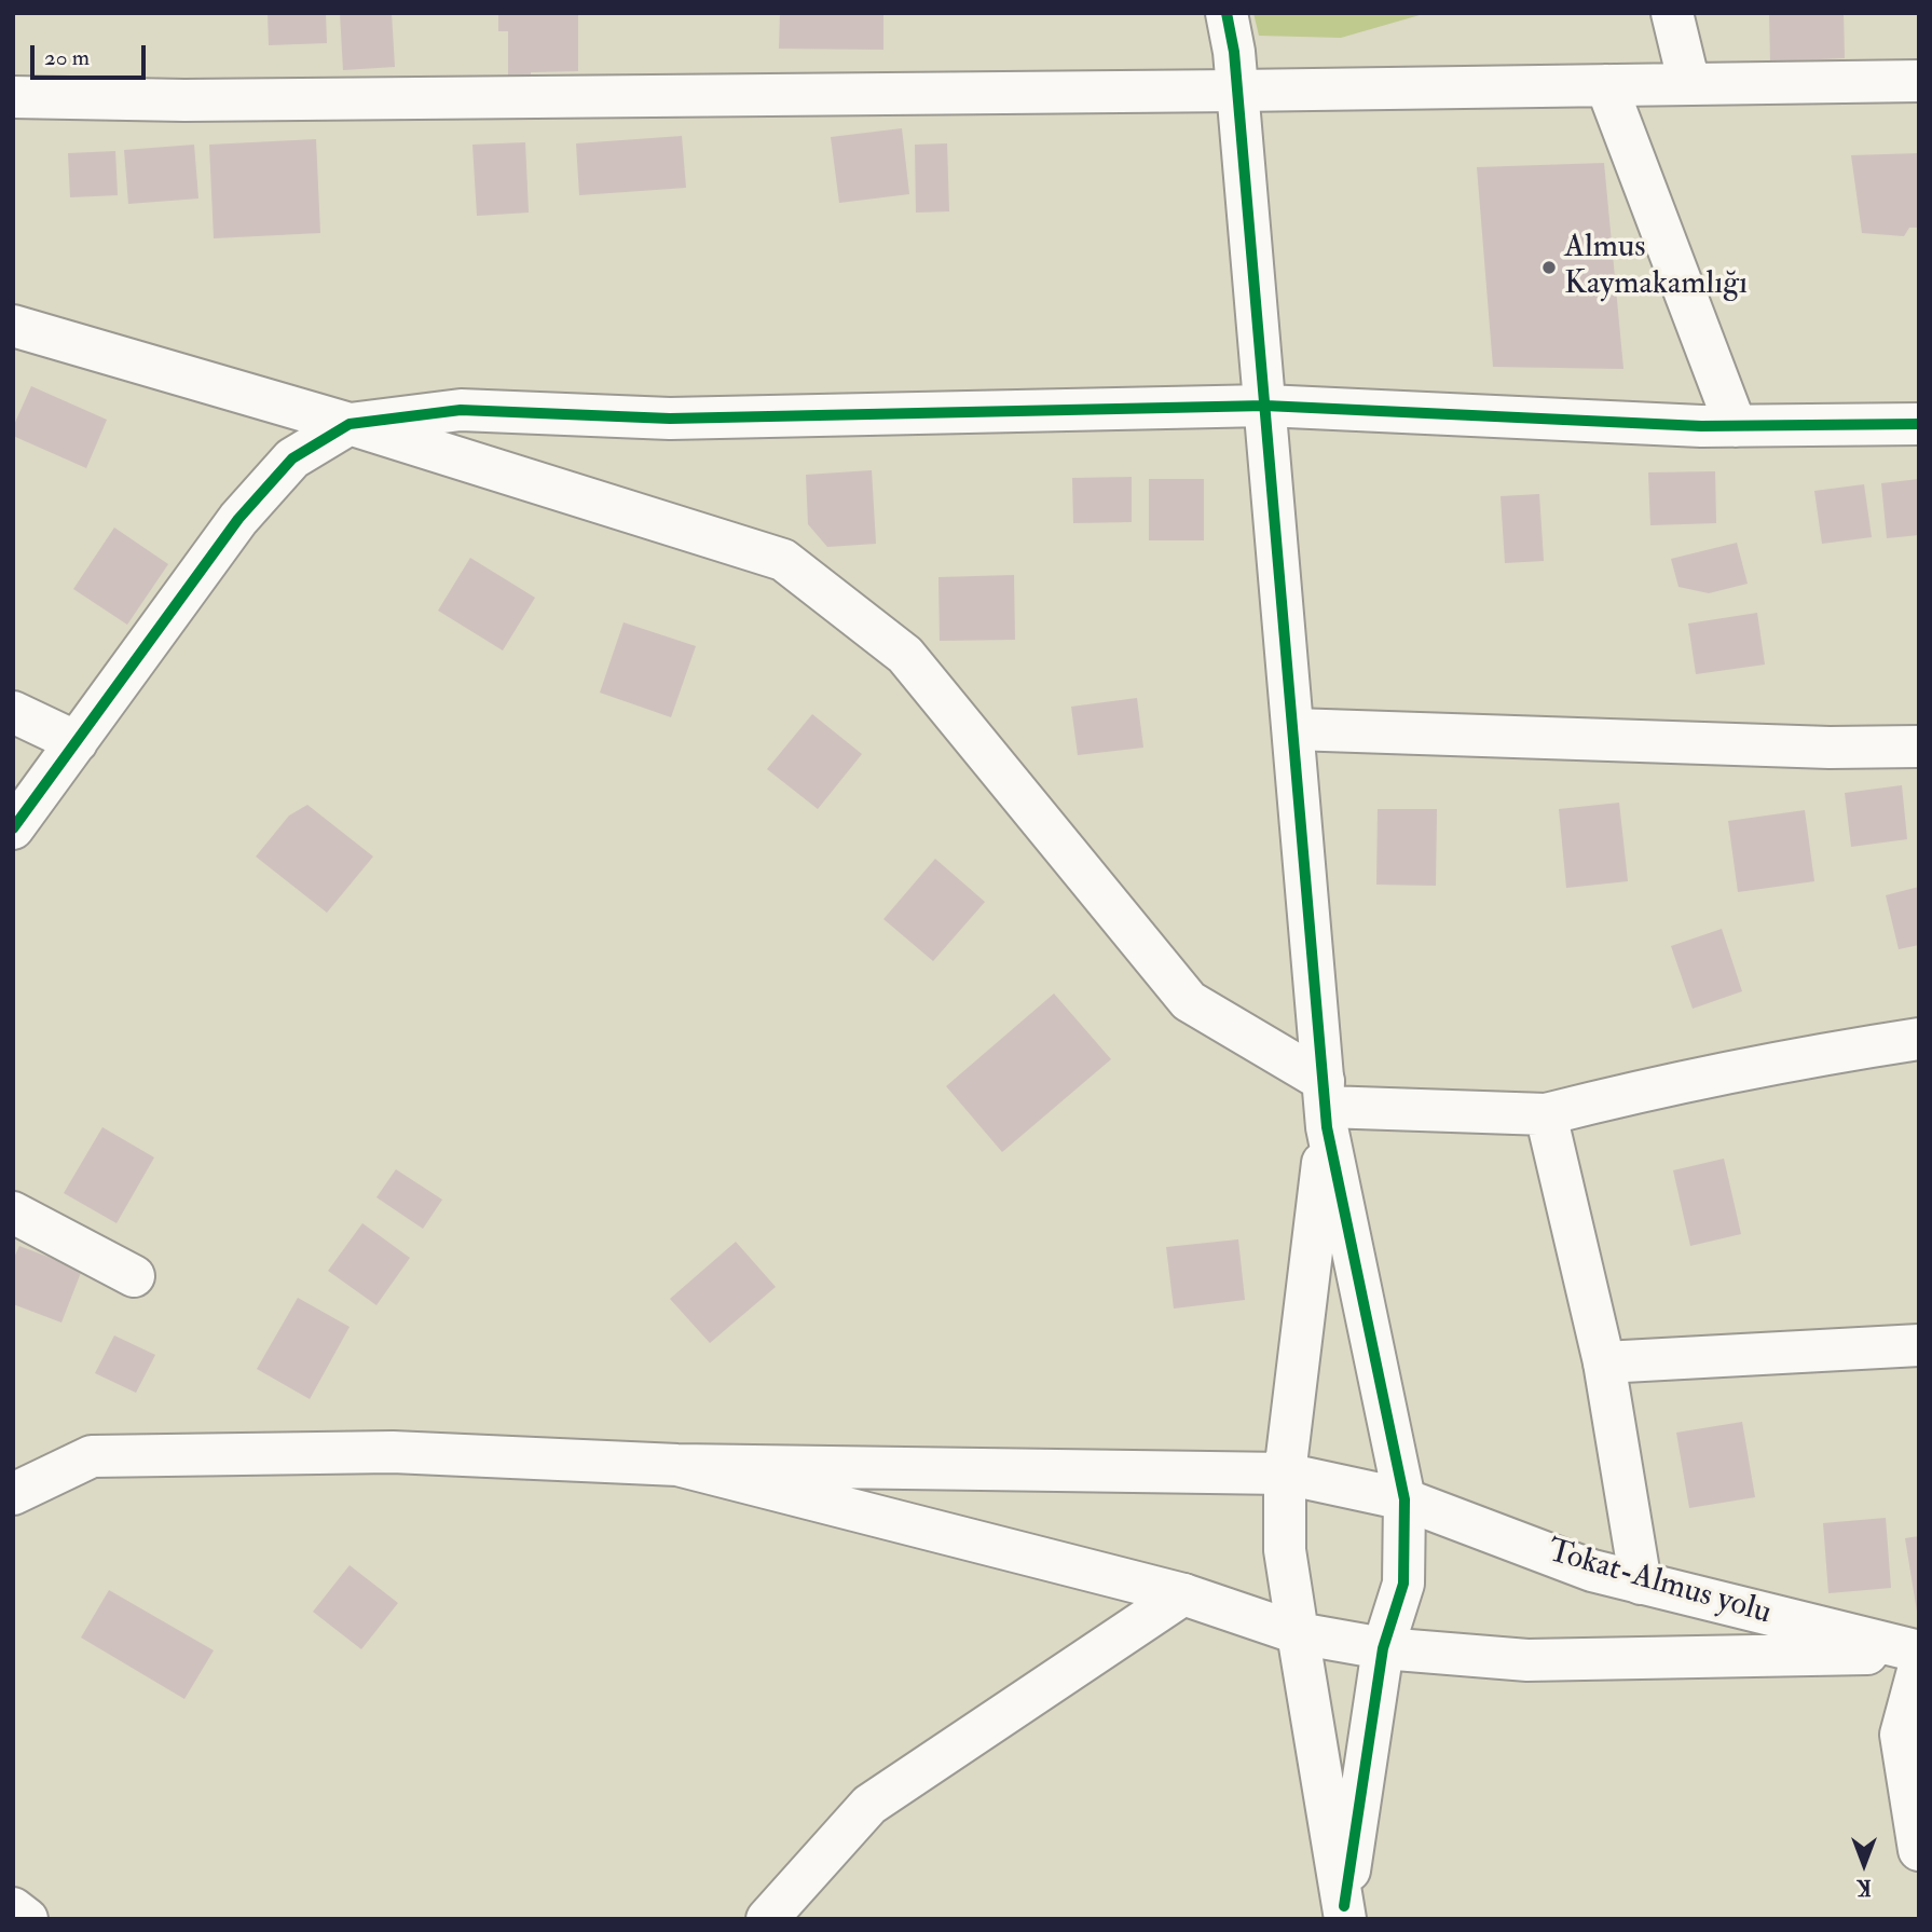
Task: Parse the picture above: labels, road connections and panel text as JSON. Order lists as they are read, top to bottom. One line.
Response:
{"streets":{"street":["Tokat-Almus yolu"]},"places":["Almus Kaymakamlığı"],"scale_bar":"20 m","north":"bottom"}
